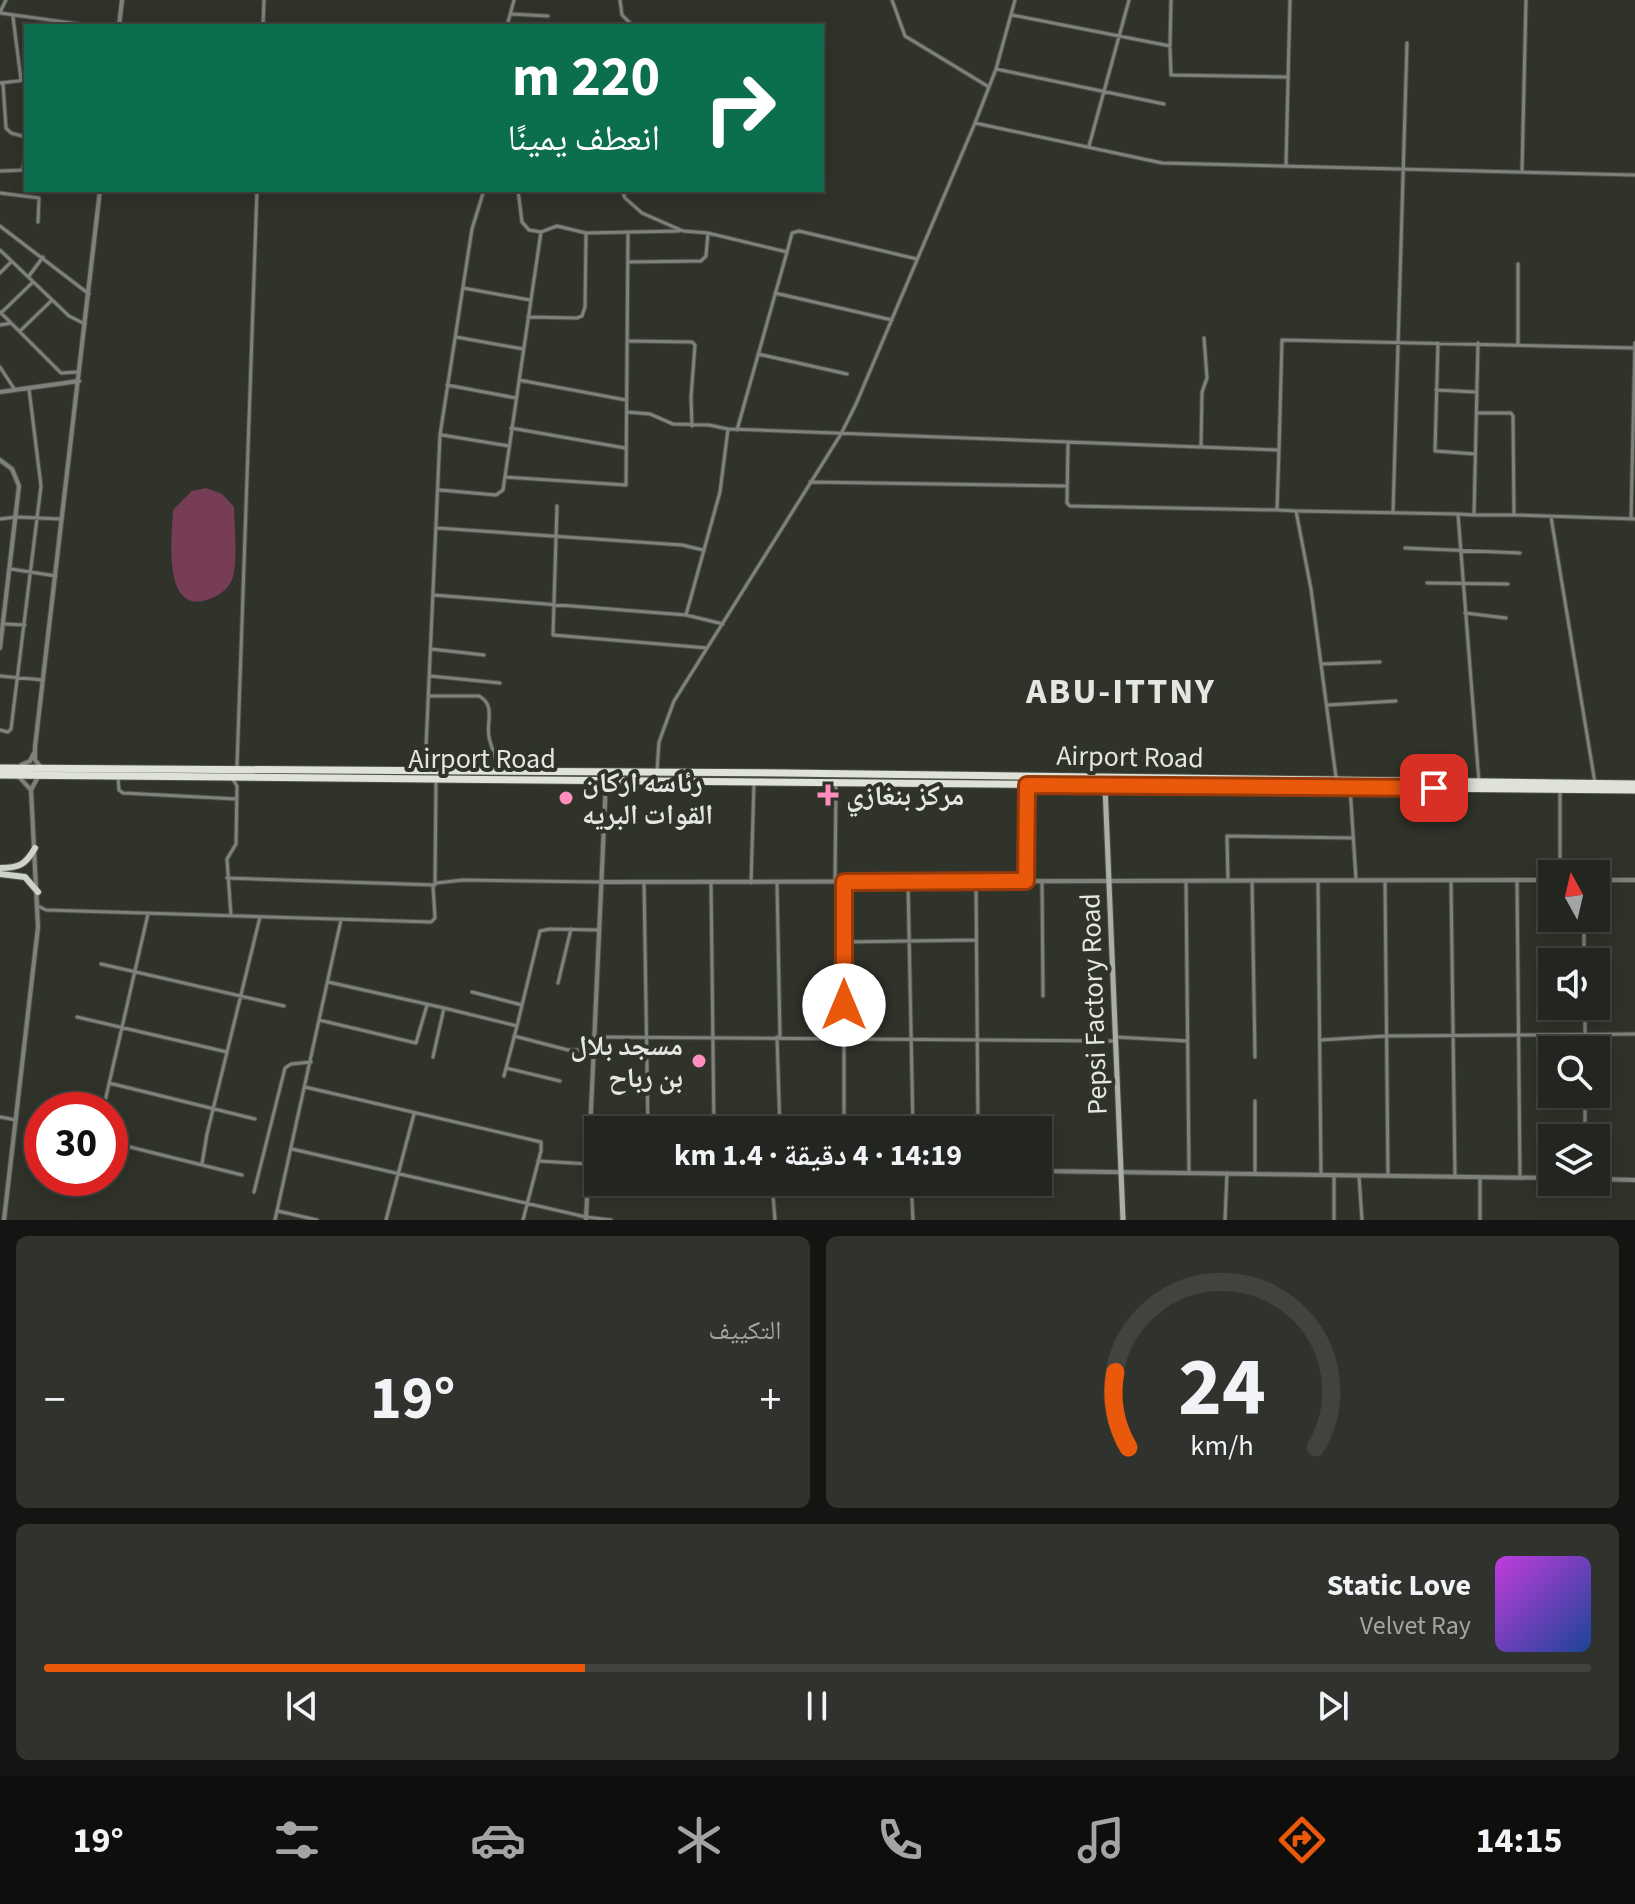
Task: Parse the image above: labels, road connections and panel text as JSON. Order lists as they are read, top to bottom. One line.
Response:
{"streets":{"highway":["Airport Road"],"main road":["Pepsi Factory Road"]},"crossings":[["Airport Road","Pepsi Factory Road"]],"districts":["ABU-ITTNY"],"places":{"health":["مركز بنغازي"],"other":["رئاسه اركان القوات البريه","مسجد بلال بن رباح"]},"north":"top","page":{"turn":["220 m","انعطف يمينًا"],"limit":"30","trip":"14:19 · 4 دقيقة · 1.4 km","tile":"التكييف","heat":["−","19°","+"],"song":["Static Love","Velvet Ray"],"tabs":["14:15","19°"],"gauge":["24","km/h"]}}
